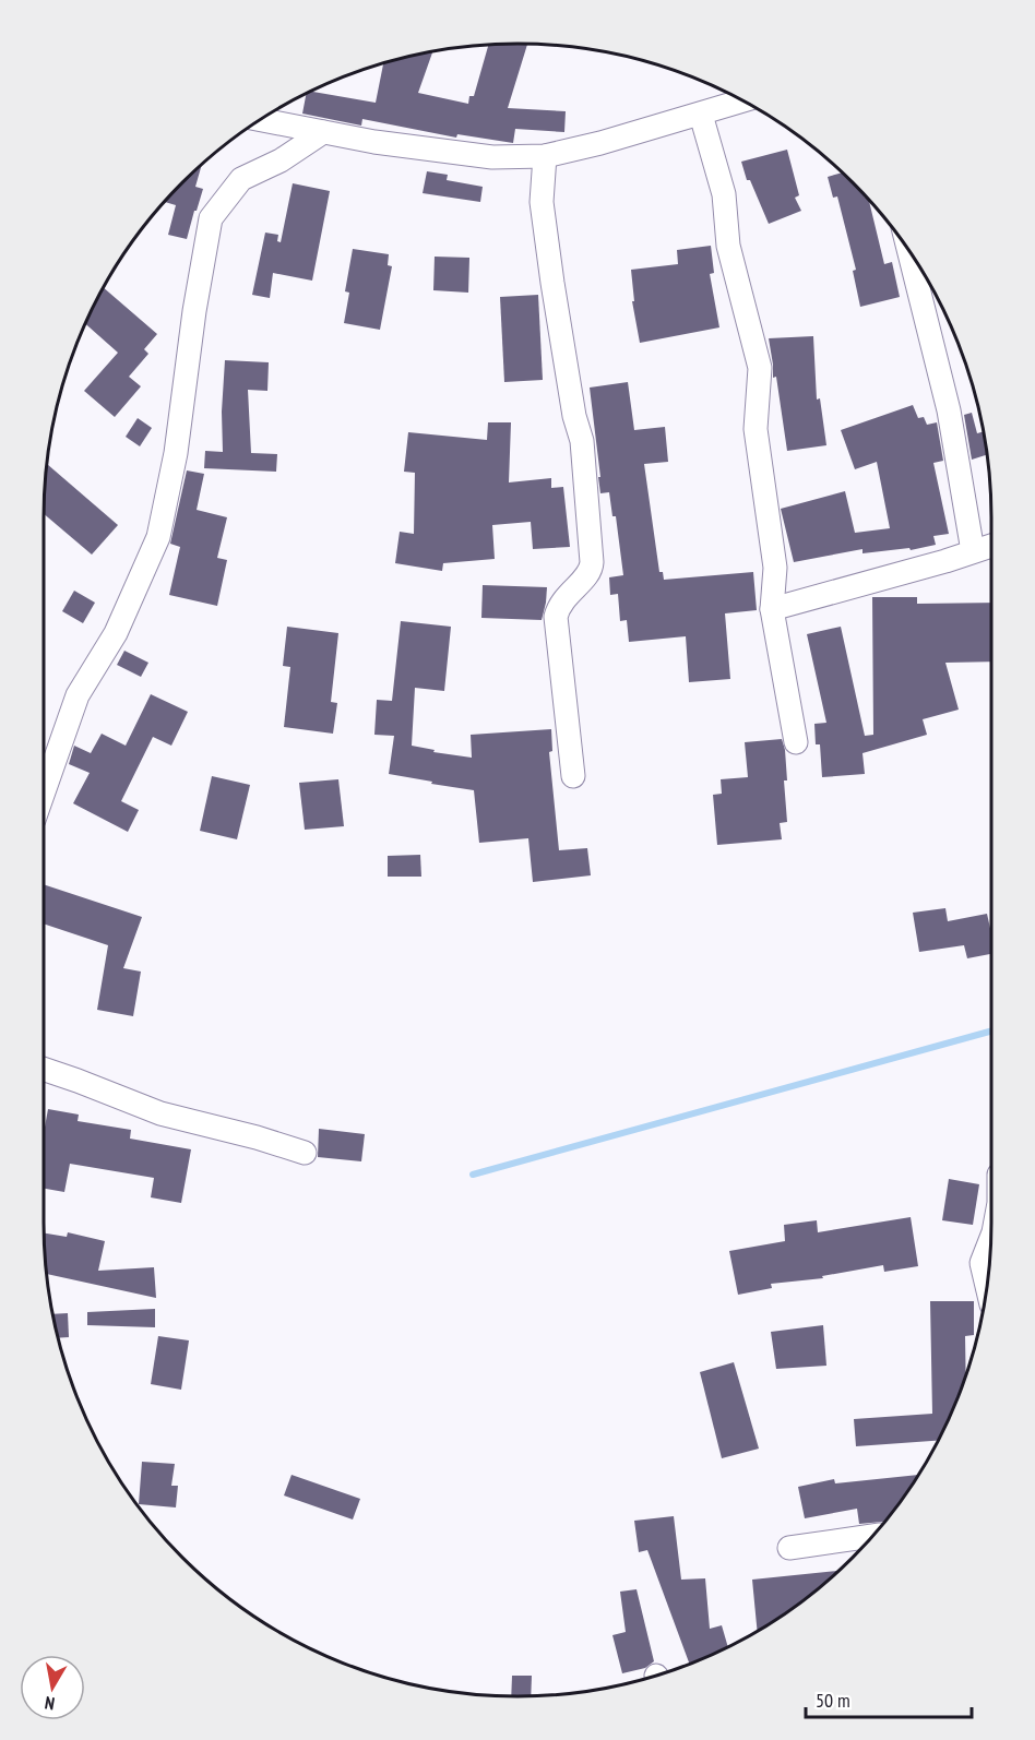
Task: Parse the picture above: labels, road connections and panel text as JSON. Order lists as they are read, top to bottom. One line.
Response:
{"scale_bar":"50 m","north":"bottom"}
